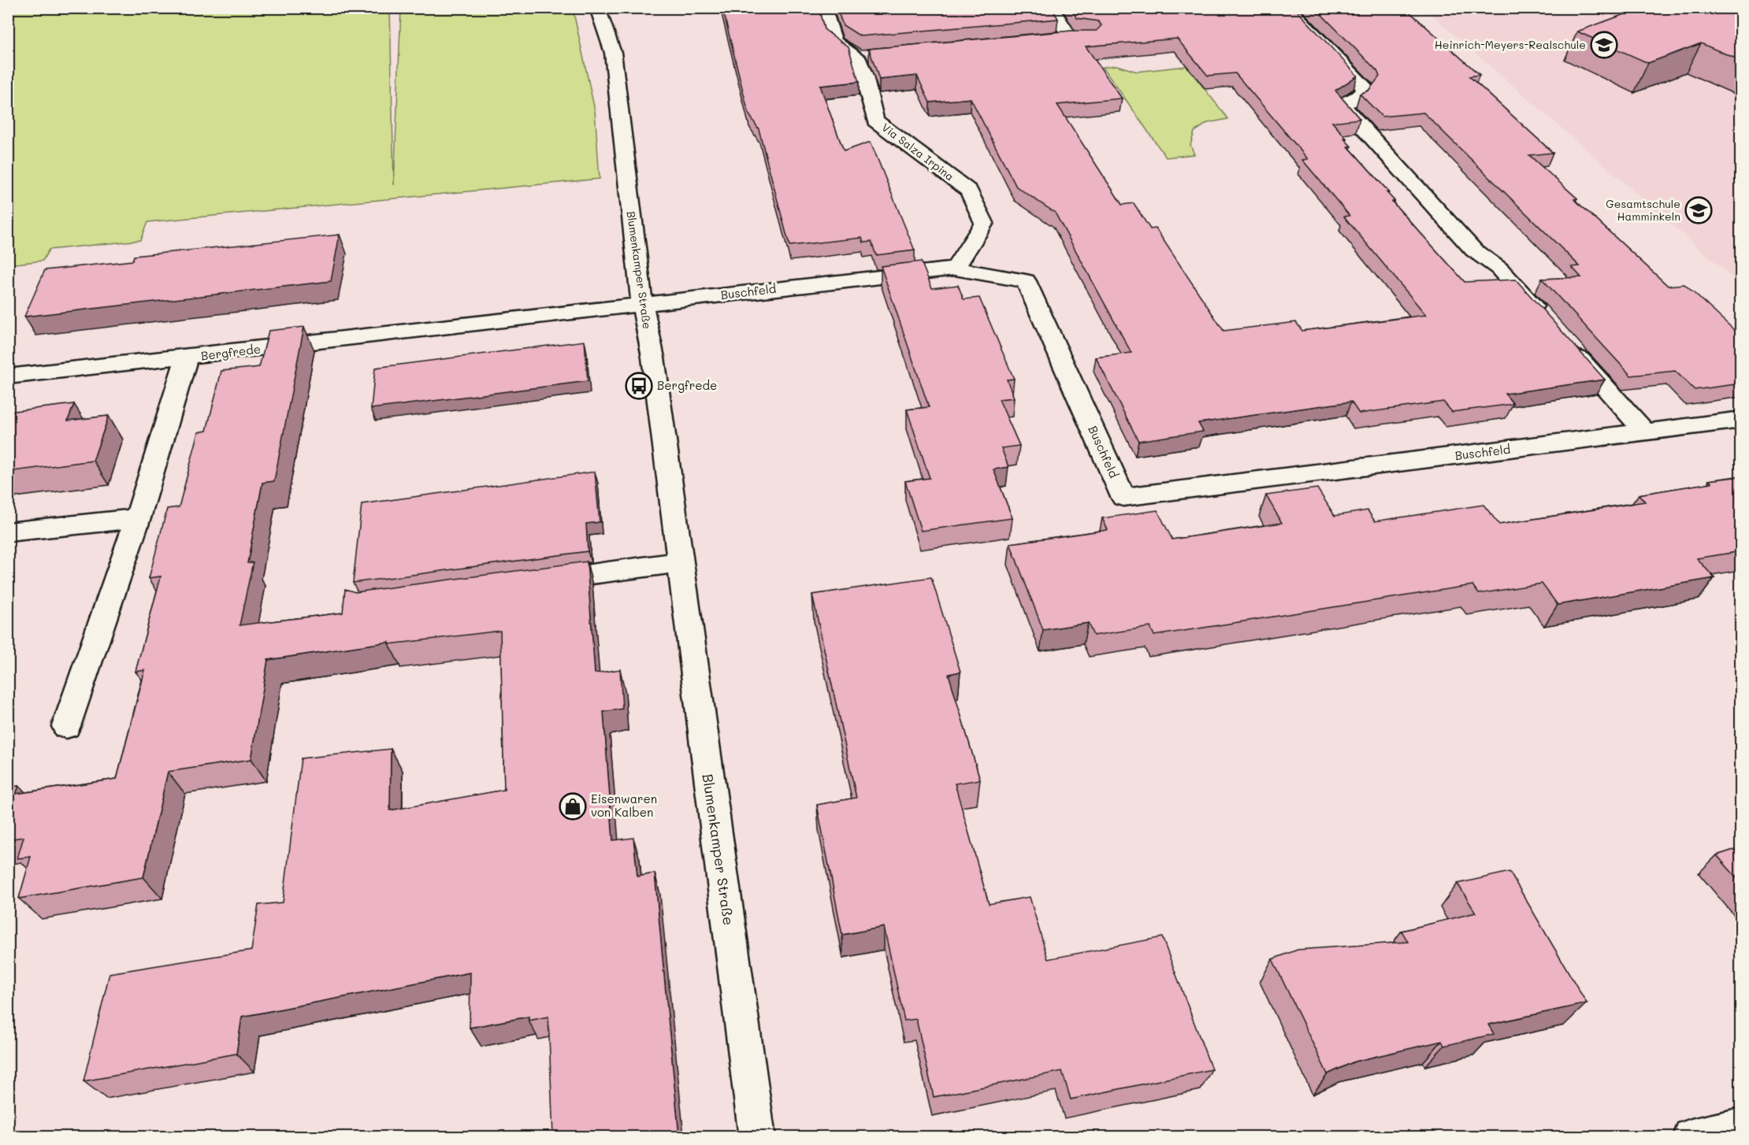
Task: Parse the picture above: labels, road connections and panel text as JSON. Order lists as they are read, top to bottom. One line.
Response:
{"streets":{"street":["Via Salza Irpina","Blumenkamper Straße","Buschfeld","Bergfrede"]},"crossings":[["Via Salza Irpina","Buschfeld"],["Blumenkamper Straße","Buschfeld"],["Blumenkamper Straße","Bergfrede"],["Buschfeld","Bergfrede"]],"places":{"school or university":["Heinrich-Meyers-Realschule","Gesamtschule Hamminkeln"],"bus stop":["Bergfrede"],"shop":["Eisenwaren von Kalben"]}}
